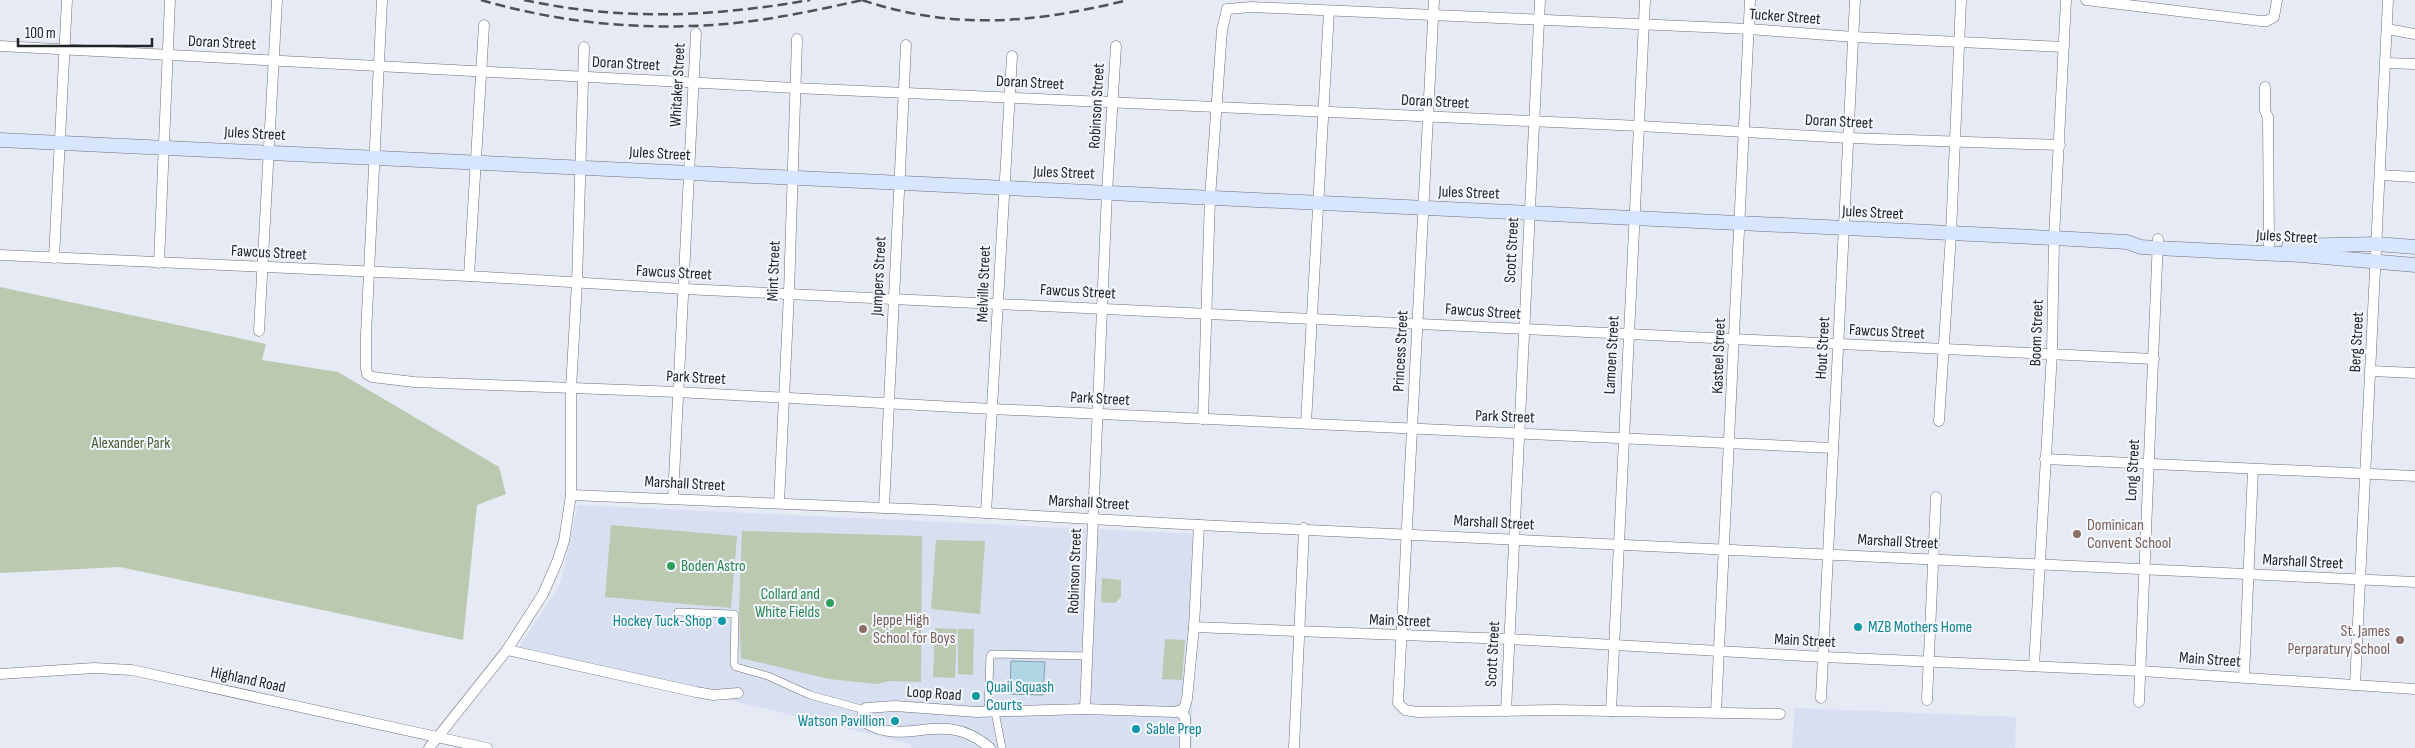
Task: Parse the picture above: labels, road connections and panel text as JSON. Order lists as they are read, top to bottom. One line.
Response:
{"streets":{"main road":["Jules Street"],"street":["Tucker Street","Doran Street","Whitaker Street","Robinson Street","Scott Street","Fawcus Street","Mint Street","Jumpers Street","Melville Street","Boom Street","Berg Street","Hout Street","Princess Street","Lamoen Street","Kasteel Street","Park Street","Long Street","Marshall Street","Main Street","Highland Road","Loop Road"]},"crossings":[["Tucker Street","Doran Street"],["Tucker Street","Jules Street"],["Tucker Street","Scott Street"],["Tucker Street","Fawcus Street"],["Tucker Street","Boom Street"],["Tucker Street","Hout Street"],["Tucker Street","Princess Street"],["Tucker Street","Lamoen Street"],["Tucker Street","Kasteel Street"],["Tucker Street","Park Street"],["Doran Street","Whitaker Street"],["Doran Street","Robinson Street"],["Doran Street","Scott Street"],["Doran Street","Mint Street"],["Doran Street","Jumpers Street"],["Doran Street","Melville Street"],["Doran Street","Boom Street"],["Doran Street","Hout Street"],["Doran Street","Princess Street"],["Doran Street","Lamoen Street"],["Doran Street","Kasteel Street"],["Whitaker Street","Jules Street"],["Whitaker Street","Fawcus Street"],["Whitaker Street","Park Street"],["Whitaker Street","Marshall Street"],["Robinson Street","Jules Street"],["Robinson Street","Fawcus Street"],["Robinson Street","Park Street"],["Robinson Street","Marshall Street"],["Robinson Street","Loop Road"],["Jules Street","Scott Street"],["Jules Street","Mint Street"],["Jules Street","Jumpers Street"],["Jules Street","Melville Street"],["Jules Street","Boom Street"],["Jules Street","Berg Street"],["Jules Street","Hout Street"],["Jules Street","Princess Street"],["Jules Street","Lamoen Street"],["Jules Street","Kasteel Street"],["Jules Street","Long Street"],["Scott Street","Fawcus Street"],["Scott Street","Princess Street"],["Scott Street","Park Street"],["Scott Street","Marshall Street"],["Scott Street","Main Street"],["Fawcus Street","Mint Street"],["Fawcus Street","Jumpers Street"],["Fawcus Street","Melville Street"],["Fawcus Street","Boom Street"],["Fawcus Street","Hout Street"],["Fawcus Street","Princess Street"],["Fawcus Street","Lamoen Street"],["Fawcus Street","Kasteel Street"],["Fawcus Street","Park Street"],["Fawcus Street","Long Street"],["Mint Street","Park Street"],["Mint Street","Marshall Street"],["Jumpers Street","Park Street"],["Jumpers Street","Marshall Street"],["Melville Street","Park Street"],["Melville Street","Marshall Street"],["Boom Street","Marshall Street"],["Boom Street","Main Street"],["Berg Street","Marshall Street"],["Berg Street","Main Street"],["Hout Street","Park Street"],["Hout Street","Marshall Street"],["Hout Street","Main Street"],["Princess Street","Park Street"],["Princess Street","Marshall Street"],["Princess Street","Main Street"],["Lamoen Street","Park Street"],["Lamoen Street","Marshall Street"],["Lamoen Street","Main Street"],["Kasteel Street","Park Street"],["Kasteel Street","Marshall Street"],["Kasteel Street","Main Street"],["Long Street","Marshall Street"],["Long Street","Main Street"]],"parks":["Alexander Park"],"places":["Dominican Convent School","Boden Astro","Collard and White Fields","Hockey Tuck-Shop","MZB Mothers Home","Jeppe High School for Boys","St. James Perparatury School","Quail Squash Courts","Watson Pavillion","Sable Prep"],"scale_bar":"100 m"}
